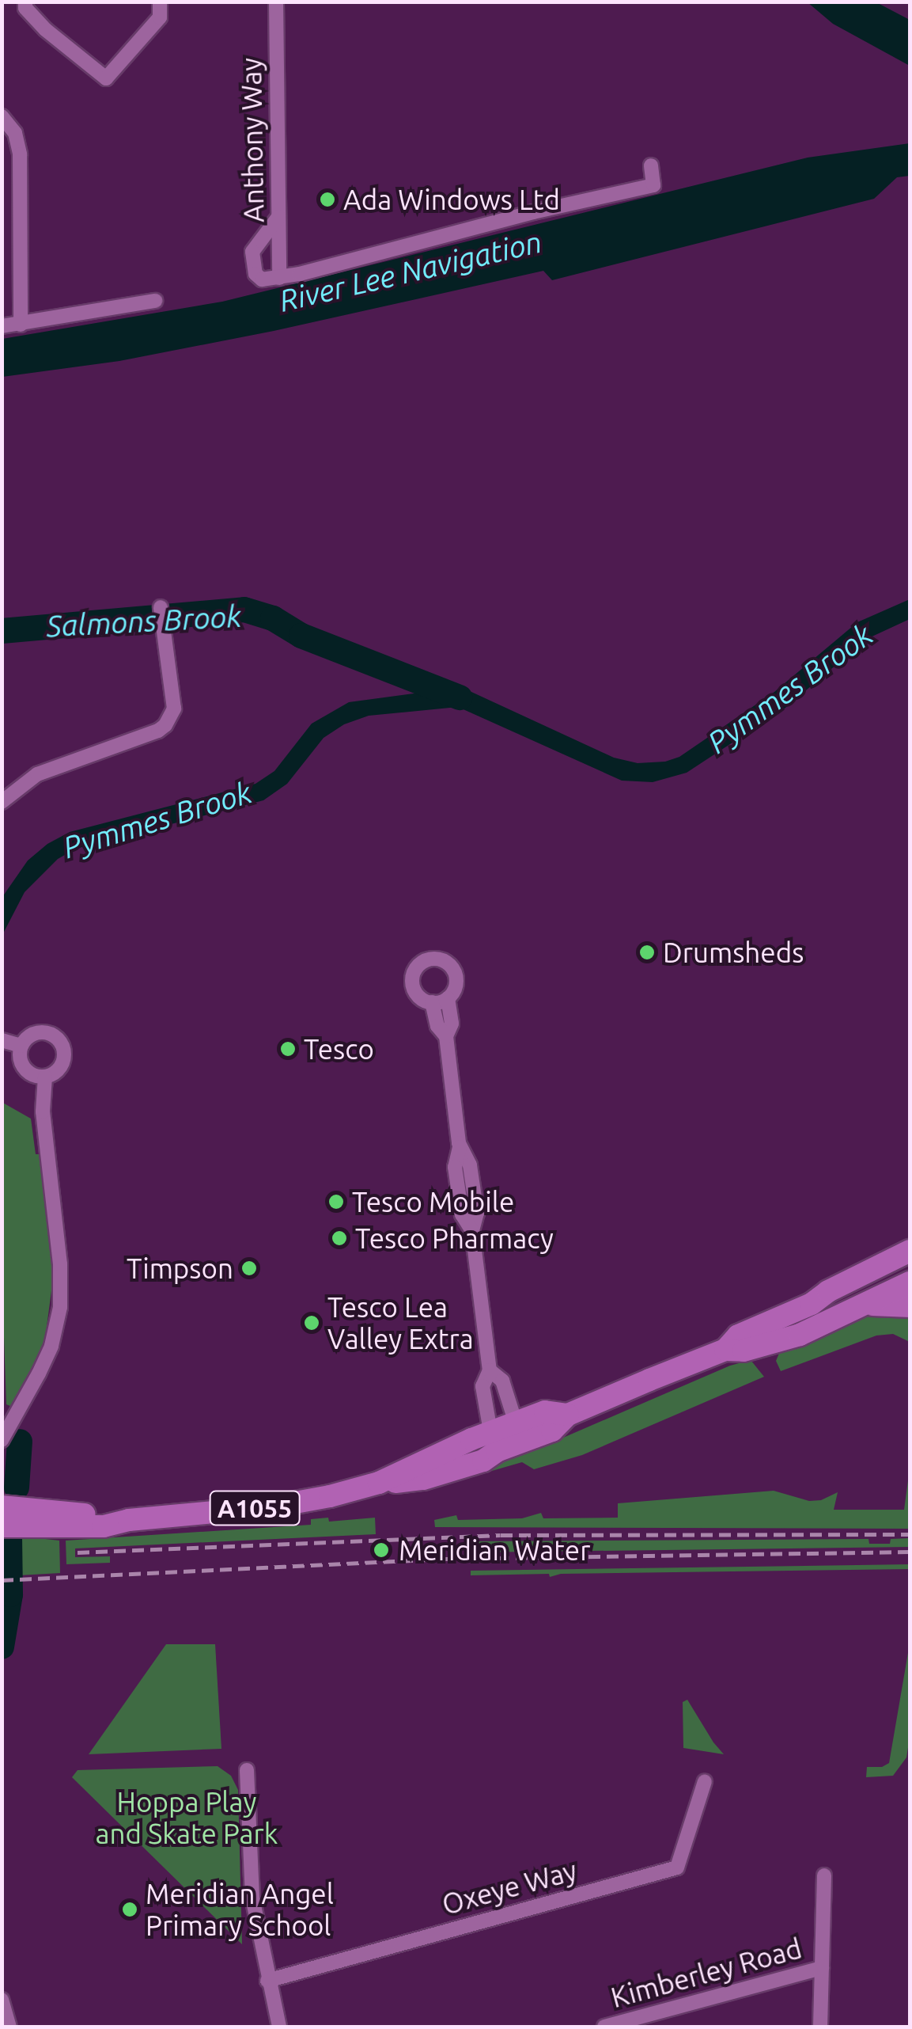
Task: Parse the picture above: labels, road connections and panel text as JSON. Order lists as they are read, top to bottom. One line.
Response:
{"streets":{"main road":["A1055"],"street":["Anthony Way","Oxeye Way","Kimberley Road"]},"water":["River Lee Navigation","Salmons Brook","Pymmes Brook"],"parks":["Hoppa Play and Skate Park"],"places":["Ada Windows Ltd","Drumsheds","Tesco","Tesco Mobile","Tesco Pharmacy","Timpson","Tesco Lea Valley Extra","Meridian Water","Meridian Angel Primary School"]}
